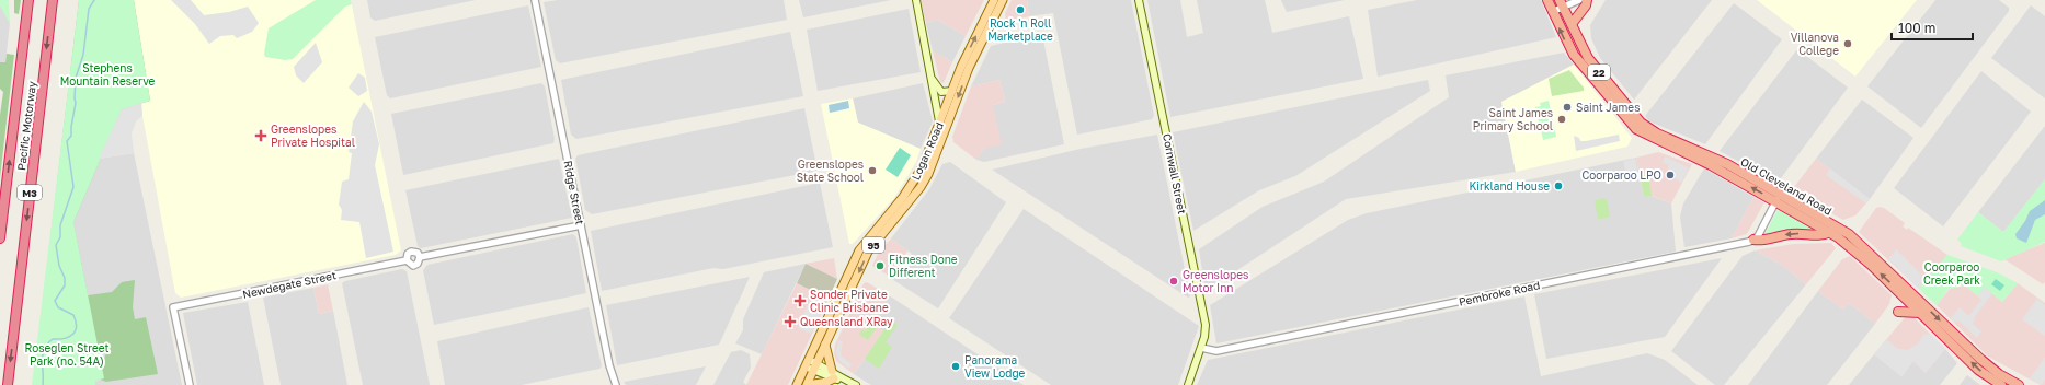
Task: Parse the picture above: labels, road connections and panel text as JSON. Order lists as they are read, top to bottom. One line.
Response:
{"streets":{"highway":["22","Pacific Motorway","Old Cleveland Road","M3"],"main road":["Logan Road","Cornwall Street","95"],"street":["Ridge Street","Newdegate Street","Pembroke Road"]},"crossings":[["Cornwall Street","Pembroke Road"]],"parks":["Stephens Mountain Reserve","Coorparoo Creek Park","Roseglen Street Park (no. 54A)"],"places":{"other":["Rock 'n Roll Marketplace","Villanova College","Saint James","Saint James Primary School","Greenslopes State School","Coorparoo LPO","Kirkland House","Fitness Done Different","Greenslopes Motor Inn","Panorama View Lodge"],"health":["Greenslopes Private Hospital","Sonder Private Clinic Brisbane","Queensland XRay"]},"scale_bar":"100 m"}
